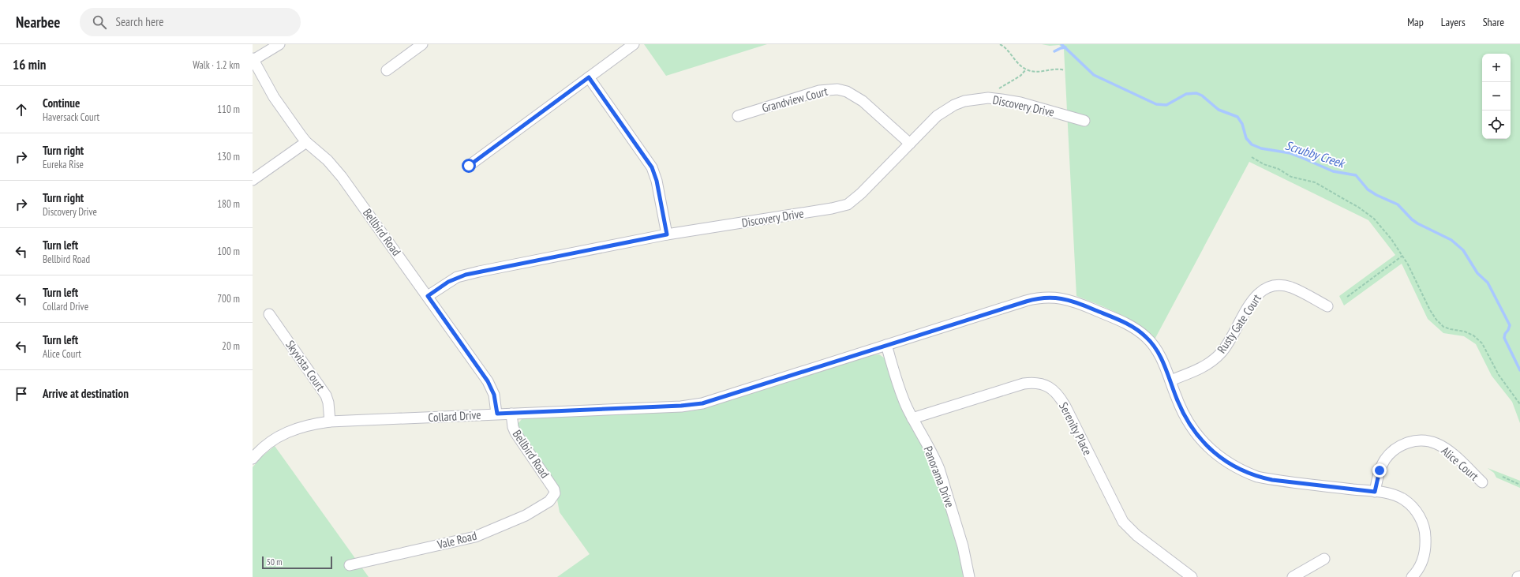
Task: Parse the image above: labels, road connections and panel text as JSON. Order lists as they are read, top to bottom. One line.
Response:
{"streets":{"street":["Grandview Court","Discovery Drive","Bellbird Road","Rusty Gate Court","Skyvista Court","Collard Drive","Serenity Place","Alice Court","Panorama Drive","Vale Road"]},"crossings":[["Grandview Court","Discovery Drive"],["Discovery Drive","Bellbird Road"],["Bellbird Road","Collard Drive"],["Bellbird Road","Vale Road"],["Rusty Gate Court","Collard Drive"],["Skyvista Court","Collard Drive"],["Collard Drive","Alice Court"],["Collard Drive","Panorama Drive"],["Serenity Place","Panorama Drive"]],"water":["Scrubby Creek"],"scale_bar":"50 m","page":{"header":"Nearbee","search":"Search here","nav":["Map","Layers","Share"],"heading":["16 min","Walk · 1.2 km"],"map_buttons":["+","−"],"list":[["Continue","Haversack Court","110 m"],["Turn right","Eureka Rise","130 m"],["Turn right","Discovery Drive","180 m"],["Turn left","Bellbird Road","100 m"],["Turn left","Collard Drive","700 m"],["Turn left","Alice Court","20 m"],"Arrive at destination"],"scale":"50 m"}}
